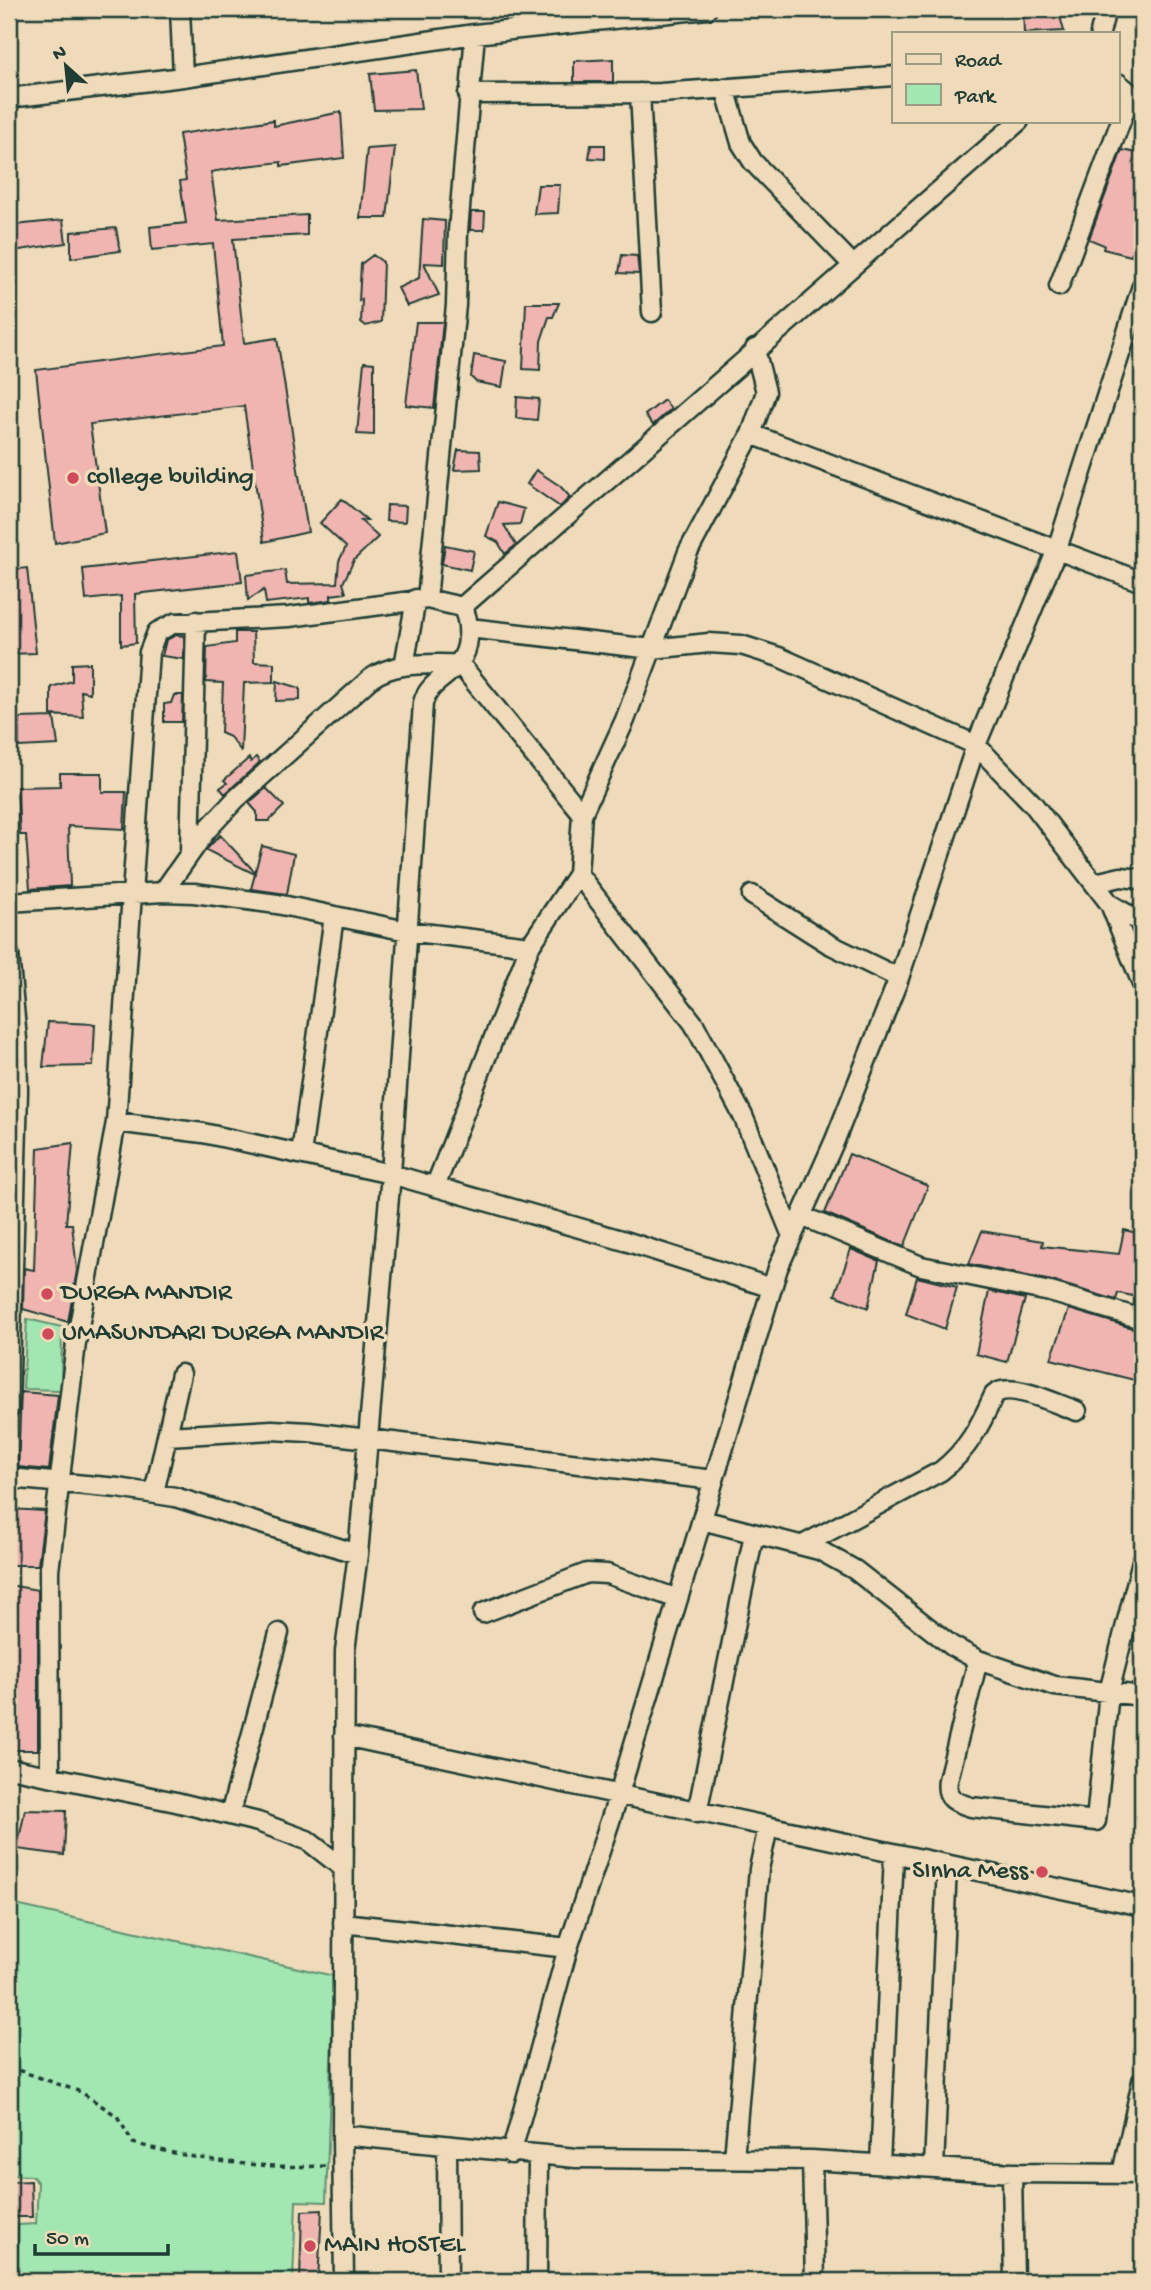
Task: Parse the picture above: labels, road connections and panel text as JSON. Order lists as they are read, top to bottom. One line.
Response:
{"places":["college building","DURGA MANDIR","UMASUNDARI DURGA MANDIR","SInha Mess","MAIN HOSTEL"],"legend":["Road","Park"],"scale_bar":"50 m","north":"top left"}
